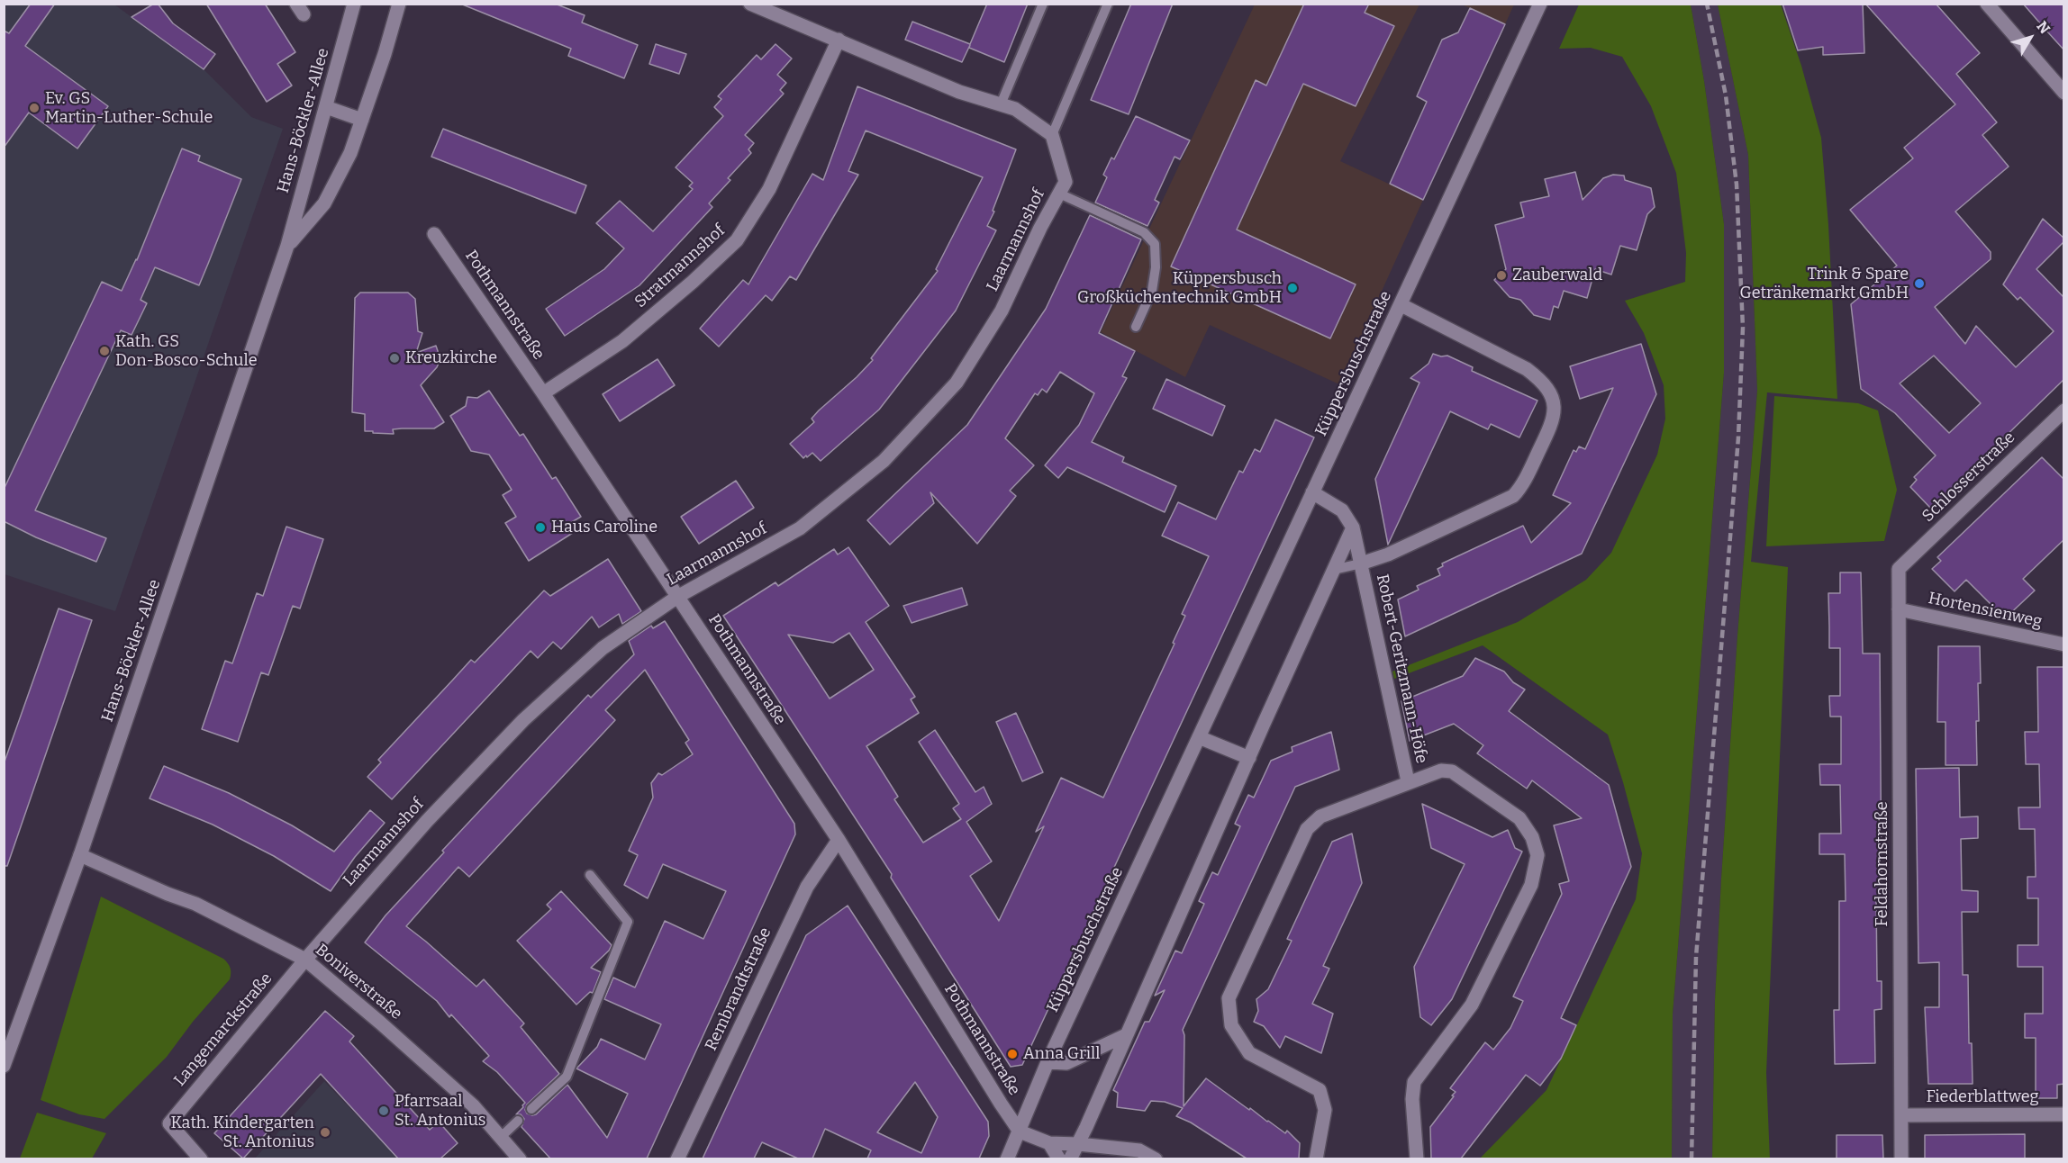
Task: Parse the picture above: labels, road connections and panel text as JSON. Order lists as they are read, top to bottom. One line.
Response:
{"streets":{"street":["Hans-Böckler-Allee","Laarmannshof","Stratmannshof","Pothmannstraße","Küppersbuschstraße","Schlosserstraße","Hortensienweg","Robert-Geritzmann-Höfe","Feldahornstraße","Boniverstraße","Rembrandtstraße","Langemarckstraße","Fiederblattweg"]},"crossings":[["Hans-Böckler-Allee","Boniverstraße"],["Laarmannshof","Pothmannstraße"],["Laarmannshof","Boniverstraße"],["Laarmannshof","Langemarckstraße"],["Stratmannshof","Pothmannstraße"],["Pothmannstraße","Küppersbuschstraße"],["Pothmannstraße","Rembrandtstraße"],["Küppersbuschstraße","Robert-Geritzmann-Höfe"],["Schlosserstraße","Feldahornstraße"],["Hortensienweg","Feldahornstraße"],["Feldahornstraße","Fiederblattweg"],["Boniverstraße","Langemarckstraße"]],"places":["Ev. GS Martin-Luther-Schule","Zauberwald","Trink & Spare Getränkemarkt GmbH","Küppersbusch Großküchentechnik GmbH","Kath. GS Don-Bosco-Schule","Kreuzkirche","Haus Caroline","Anna Grill","Pfarrsaal St. Antonius","Kath. Kindergarten St. Antonius"],"north":"top right"}
